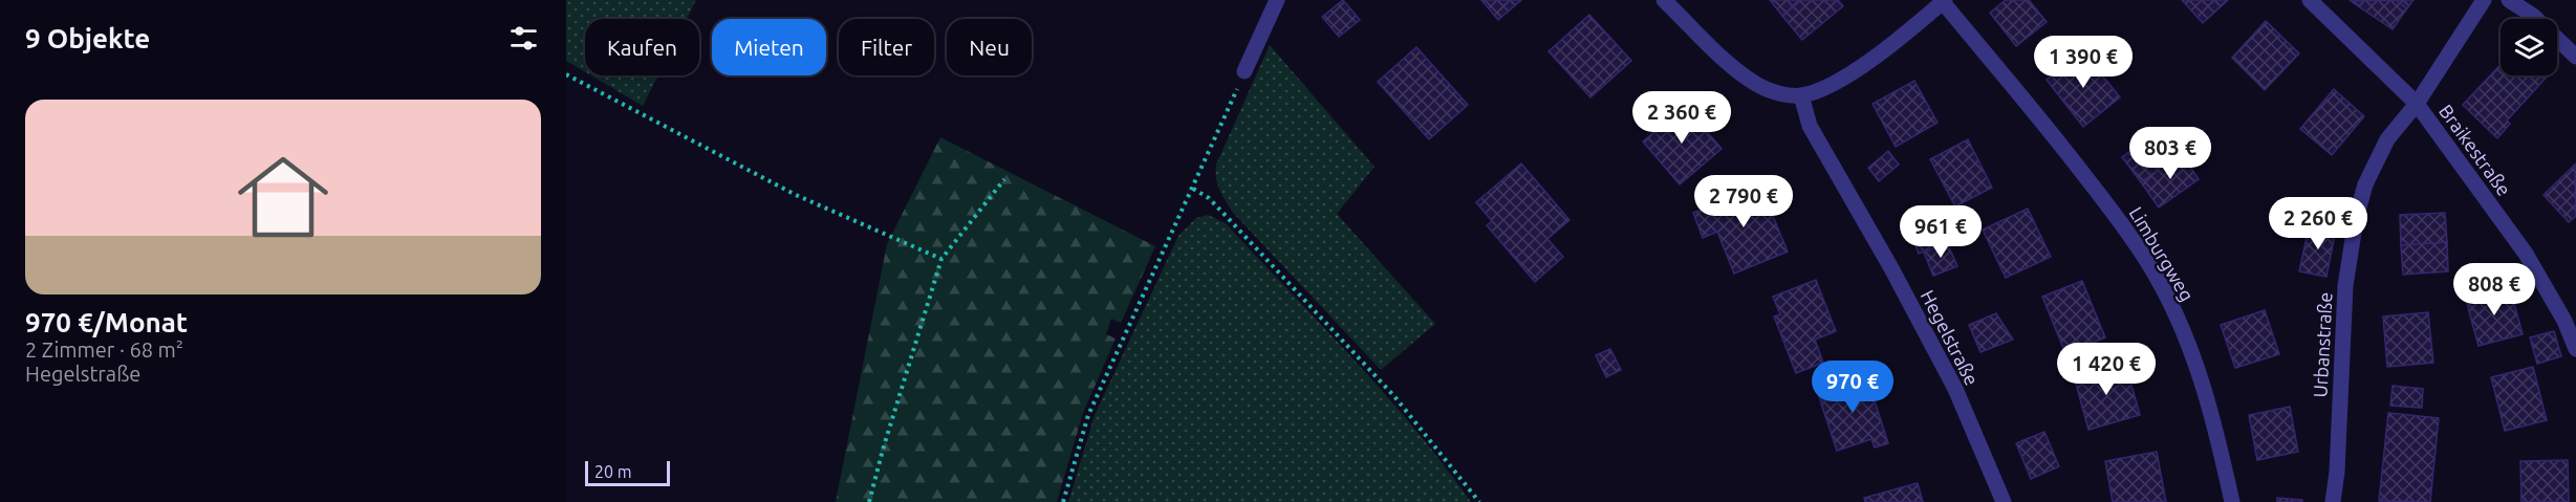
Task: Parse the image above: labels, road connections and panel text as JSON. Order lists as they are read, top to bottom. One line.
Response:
{"streets":{"street":["Braikestraße","Limburgweg","Hegelstraße","Urbanstraße"]},"crossings":[["Braikestraße","Urbanstraße"]],"scale_bar":"20 m","page":{"heading":"9 Objekte","chip":["Kaufen","Mieten","Filter","Neu"],"price":["1 390 €","2 360 €","803 €","2 790 €","2 260 €","961 €","808 €","1 420 €","970 €"],"list":[{"name":"970 €/Monat","note":"2 Zimmer · 68 m² · Hegelstraße"}],"scale":"20 m"}}
